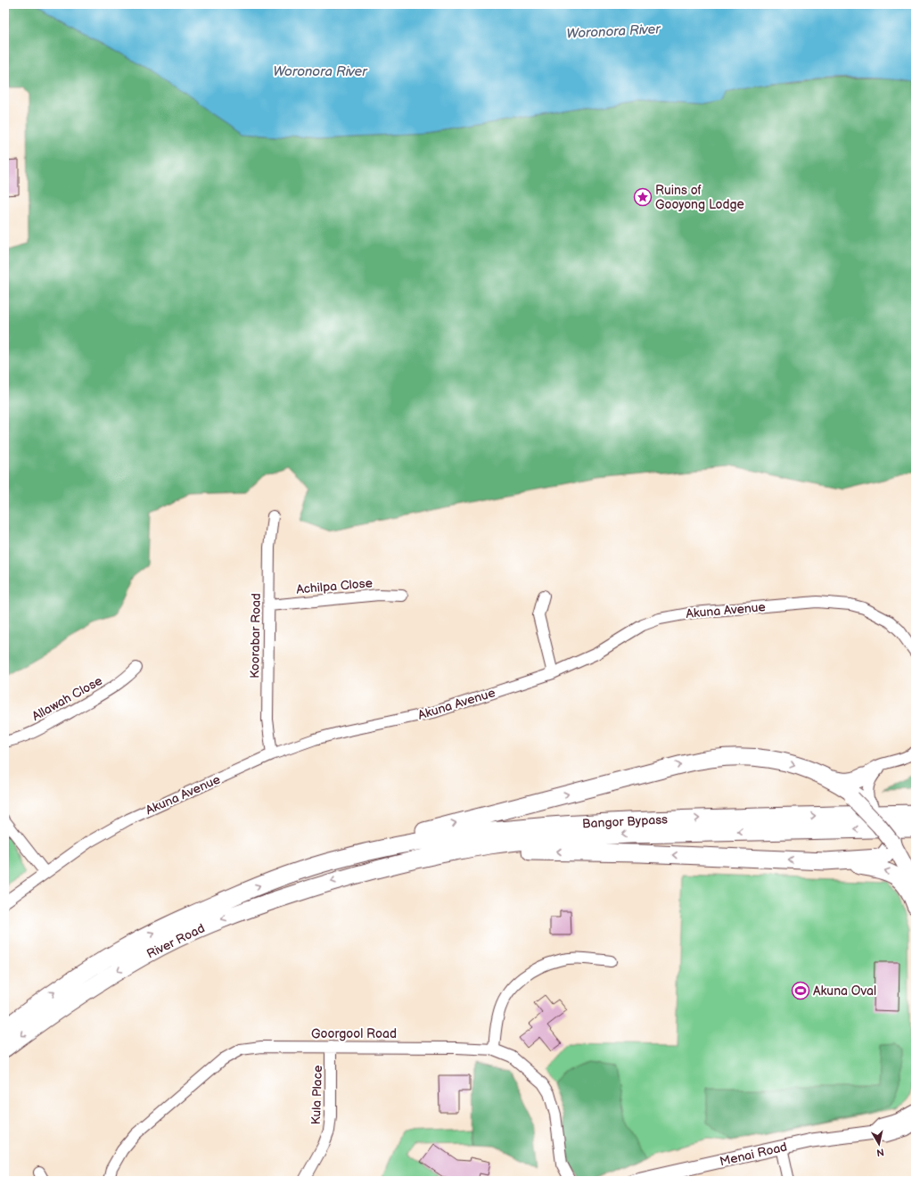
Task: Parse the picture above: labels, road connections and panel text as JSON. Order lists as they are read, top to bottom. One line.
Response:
{"streets":{"main road":["Bangor Bypass","River Road"],"street":["Achilpa Close","Akuna Avenue","Koorabar Road","Allawah Close","Goorgool Road","Kula Place","Menai Road"]},"crossings":[["Achilpa Close","Koorabar Road"],["Akuna Avenue","Koorabar Road"],["Bangor Bypass","River Road"],["Goorgool Road","Kula Place"]],"water":["Woronora River"],"places":{"place":["Ruins of Gooyong Lodge"],"sports":["Akuna Oval"]},"north":"bottom"}
